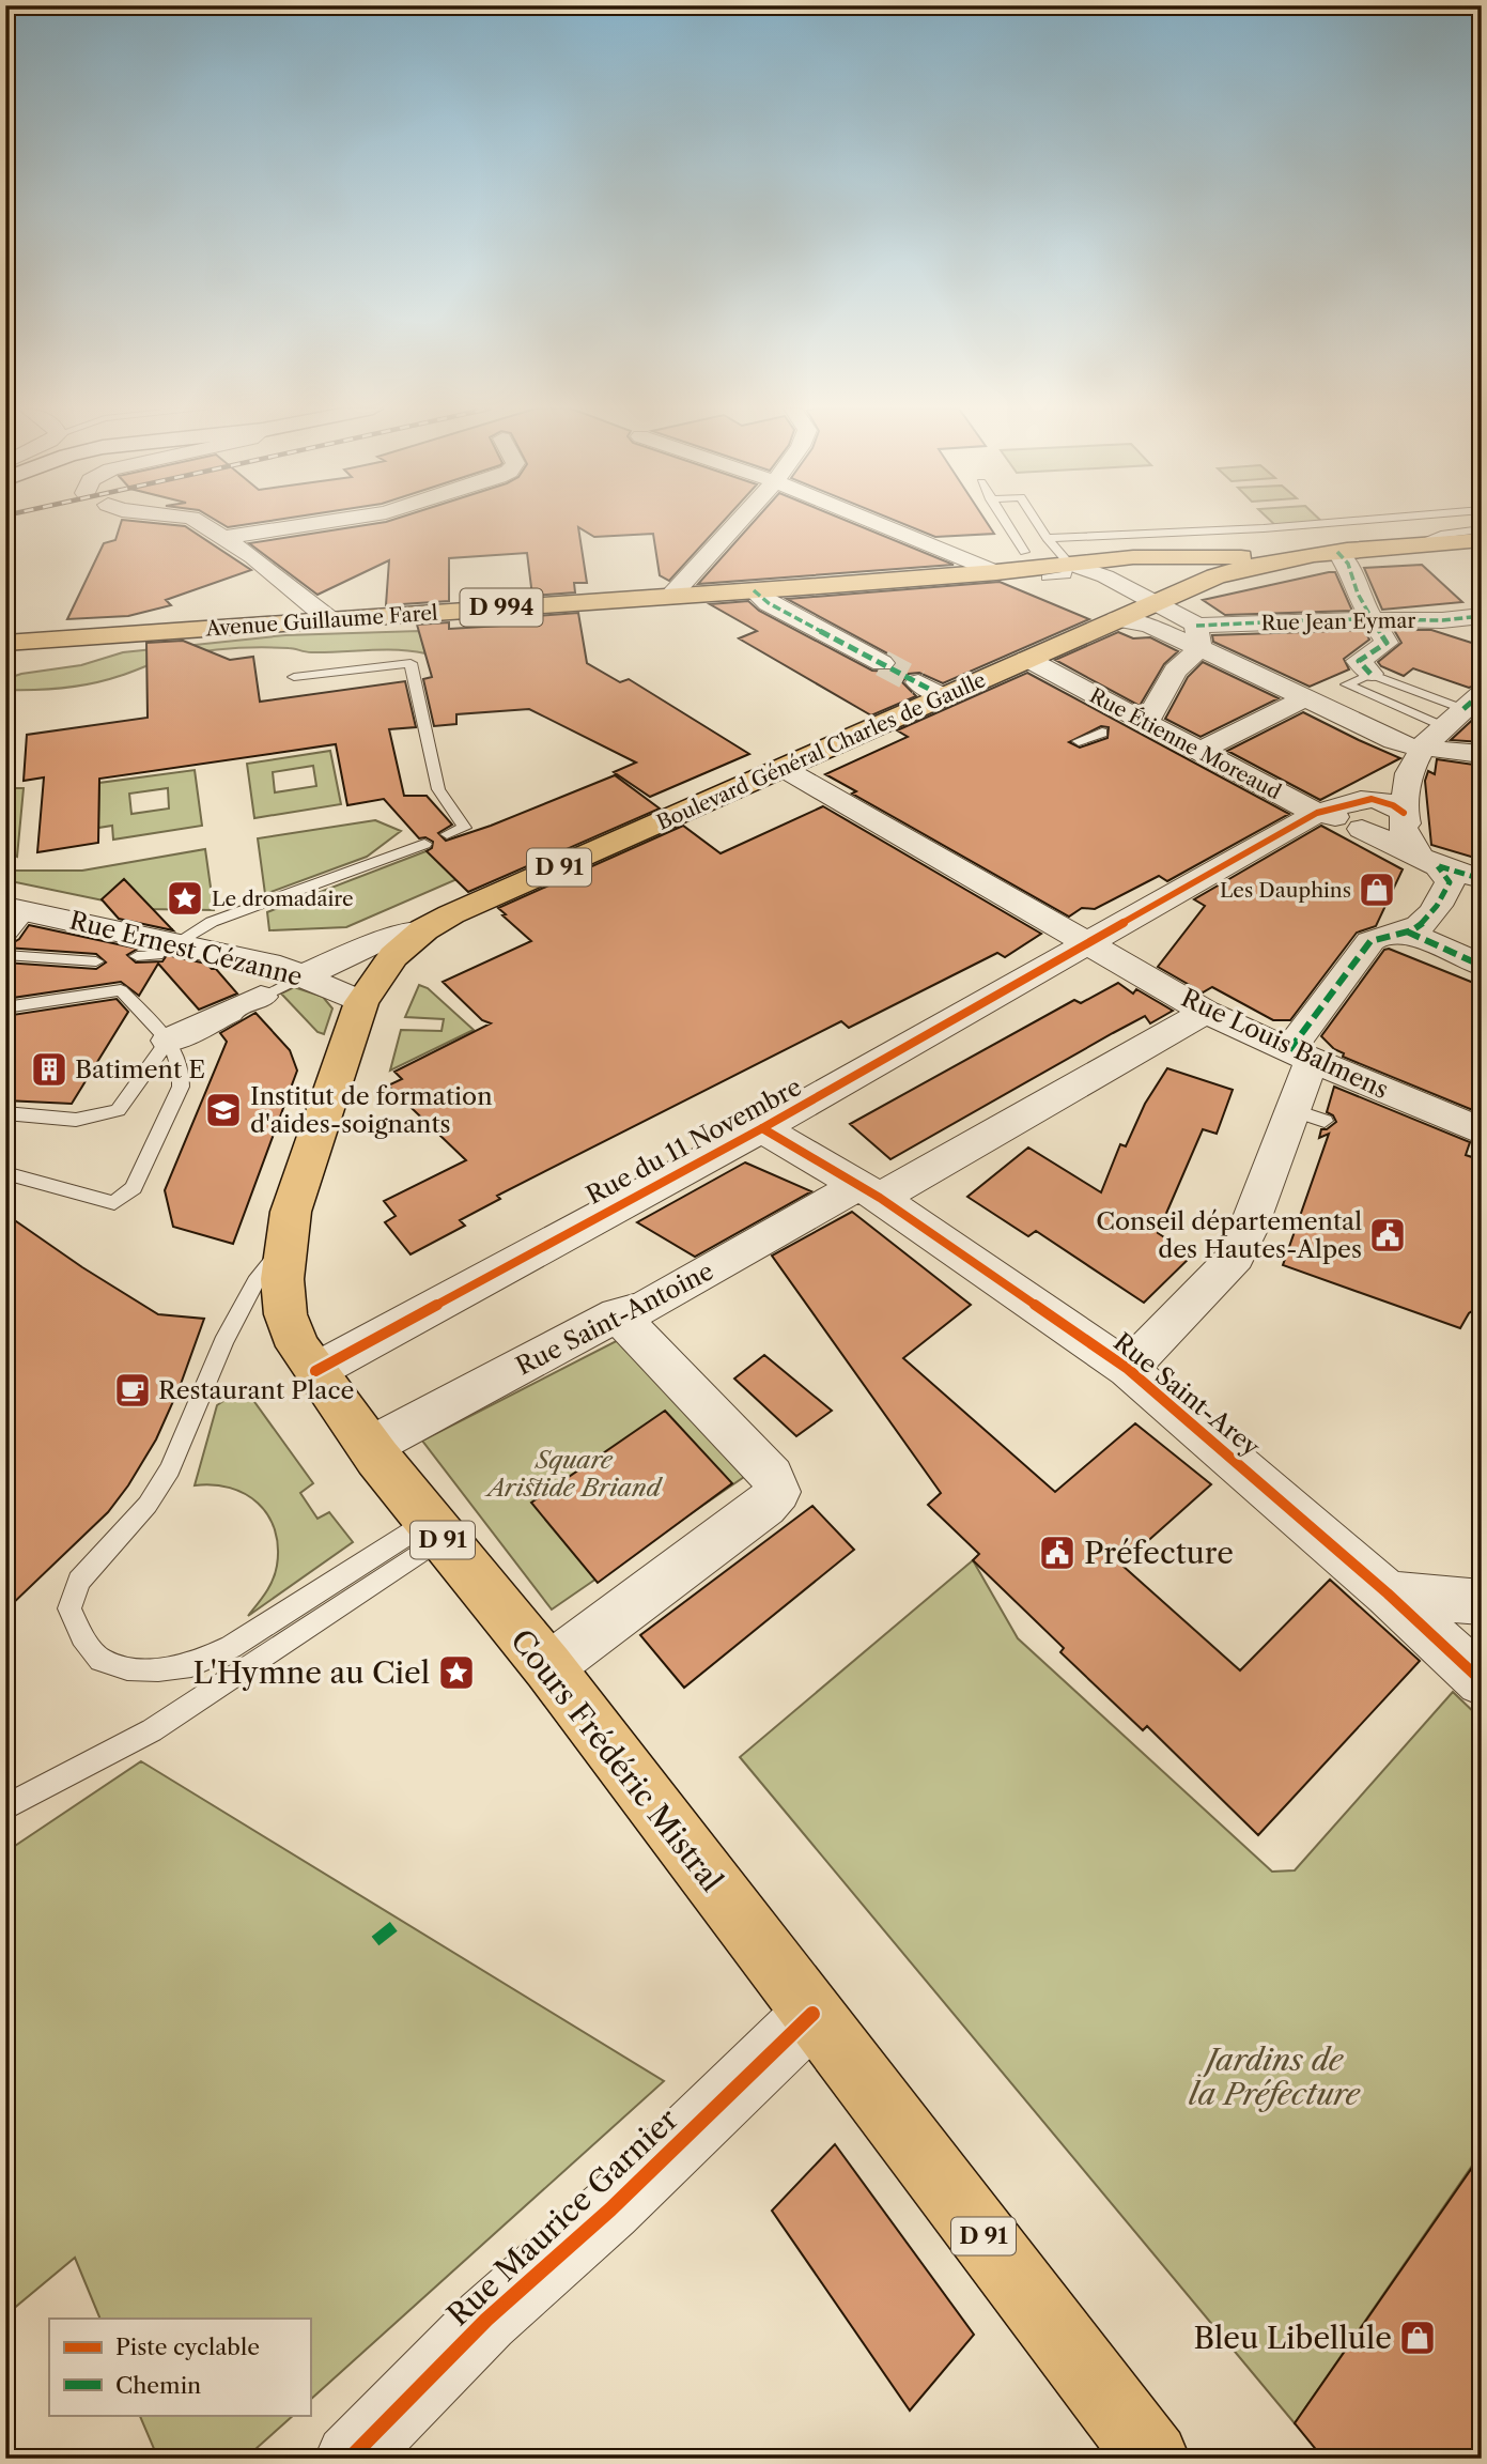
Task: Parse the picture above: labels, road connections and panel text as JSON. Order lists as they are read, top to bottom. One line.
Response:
{"streets":{"main road":["D 994","Avenue Guillaume Farel","Boulevard Général Charles de Gaulle","D 91","Cours Frédéric Mistral"],"street":["Rue Jean Eymar","Rue Étienne Moreaud","Rue Ernest Cézanne","Rue Louis Balmens","Rue du 11 Novembre","Rue Saint-Antoine","Rue Saint-Arey","Rue Maurice Garnier"]},"crossings":[["D 994","Avenue Guillaume Farel"],["D 994","Boulevard Général Charles de Gaulle"],["Rue Étienne Moreaud","Boulevard Général Charles de Gaulle"],["Rue Étienne Moreaud","Rue du 11 Novembre"],["Boulevard Général Charles de Gaulle","Rue Ernest Cézanne"],["Boulevard Général Charles de Gaulle","Rue Louis Balmens"],["Boulevard Général Charles de Gaulle","Cours Frédéric Mistral"],["Rue Ernest Cézanne","Cours Frédéric Mistral"],["Rue Louis Balmens","Rue du 11 Novembre"],["Rue Louis Balmens","Rue Saint-Antoine"],["Rue du 11 Novembre","Rue Saint-Arey"],["Rue du 11 Novembre","Cours Frédéric Mistral"],["Rue Saint-Antoine","Rue Saint-Arey"],["Rue Saint-Antoine","Cours Frédéric Mistral"],["Cours Frédéric Mistral","Rue Maurice Garnier"]],"parks":["Square Aristide Briand","Jardins de la Préfecture"],"places":{"shop":["Les Dauphins","Bleu Libellule"],"place":["Le dromadaire","L'Hymne au Ciel"],"building":["Batiment E"],"school or university":["Institut de formation d'aides-soignants"],"public building":["Conseil départemental des Hautes-Alpes","Préfecture"],"cafe":["Restaurant Place"]},"legend":["Piste cyclable","Chemin"]}
